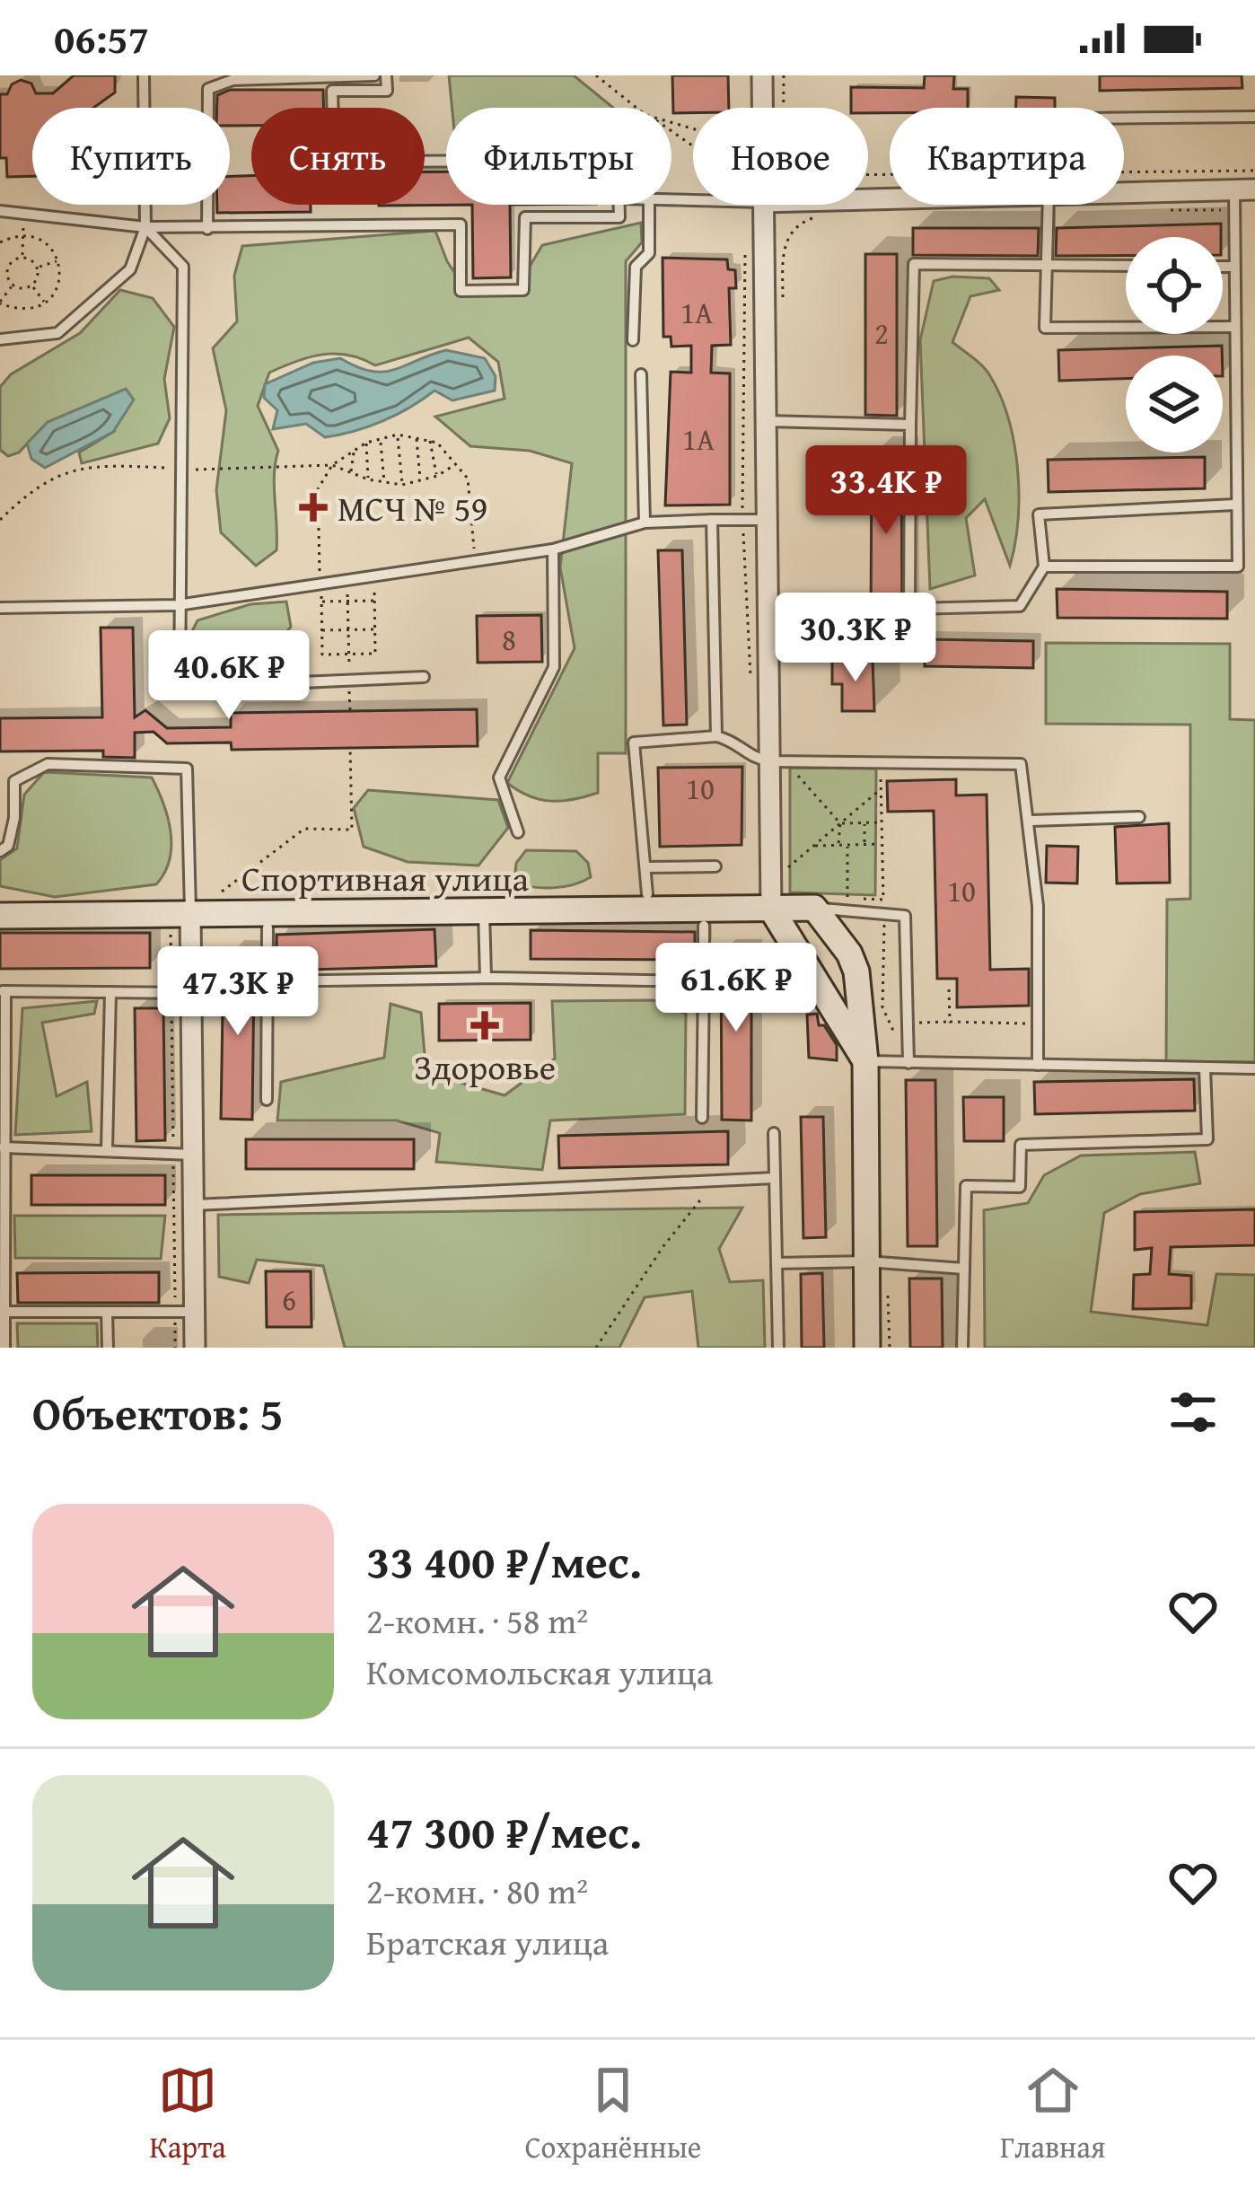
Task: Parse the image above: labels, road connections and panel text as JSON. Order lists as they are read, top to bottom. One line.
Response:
{"streets":{"street":["Спортивная улица"]},"places":{"health":["МСЧ № 59","Здоровье"]},"house_numbers":["1А","2","1А","8","10","10","6"],"page":{"status":"06:57","chip":["Купить","Снять","Фильтры","Новое","Квартира"],"price":["33.4K ₽","30.3K ₽","40.6K ₽","61.6K ₽","47.3K ₽"],"heading":"Объектов: 5","list":[{"name":"33 400 ₽/мес.","note":"2-комн. · 58 m² · Комсомольская улица"},{"name":"47 300 ₽/мес.","note":"2-комн. · 80 m² · Братская улица"}],"tabs":["Карта","Сохранённые","Главная"]}}
